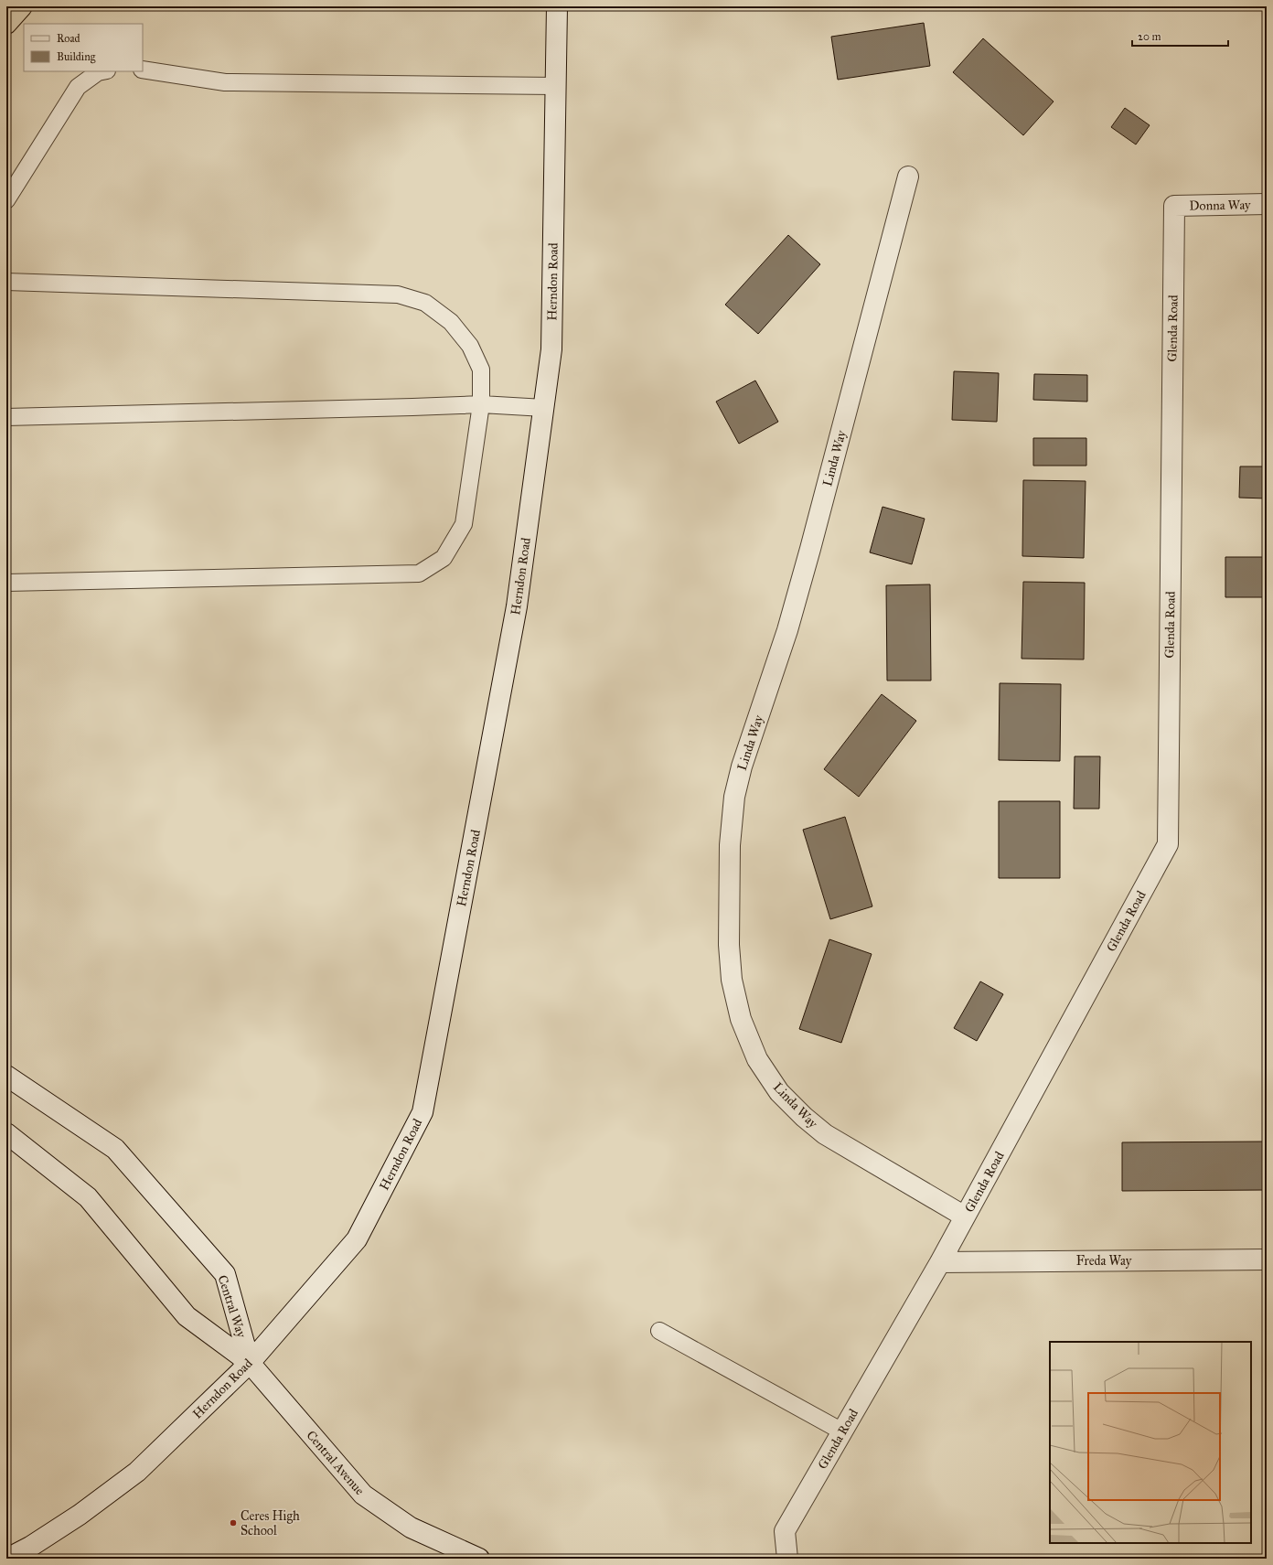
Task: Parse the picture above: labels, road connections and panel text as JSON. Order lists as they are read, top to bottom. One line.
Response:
{"streets":{"street":["Donna Way","Herndon Road","Glenda Road","Linda Way","Freda Way","Central Way","Central Avenue"]},"crossings":[["Donna Way","Glenda Road"],["Herndon Road","Central Way"],["Herndon Road","Central Avenue"],["Glenda Road","Linda Way"],["Glenda Road","Freda Way"],["Central Way","Central Avenue"]],"places":["Ceres High School"],"legend":["Road","Building"],"scale_bar":"20 m"}
